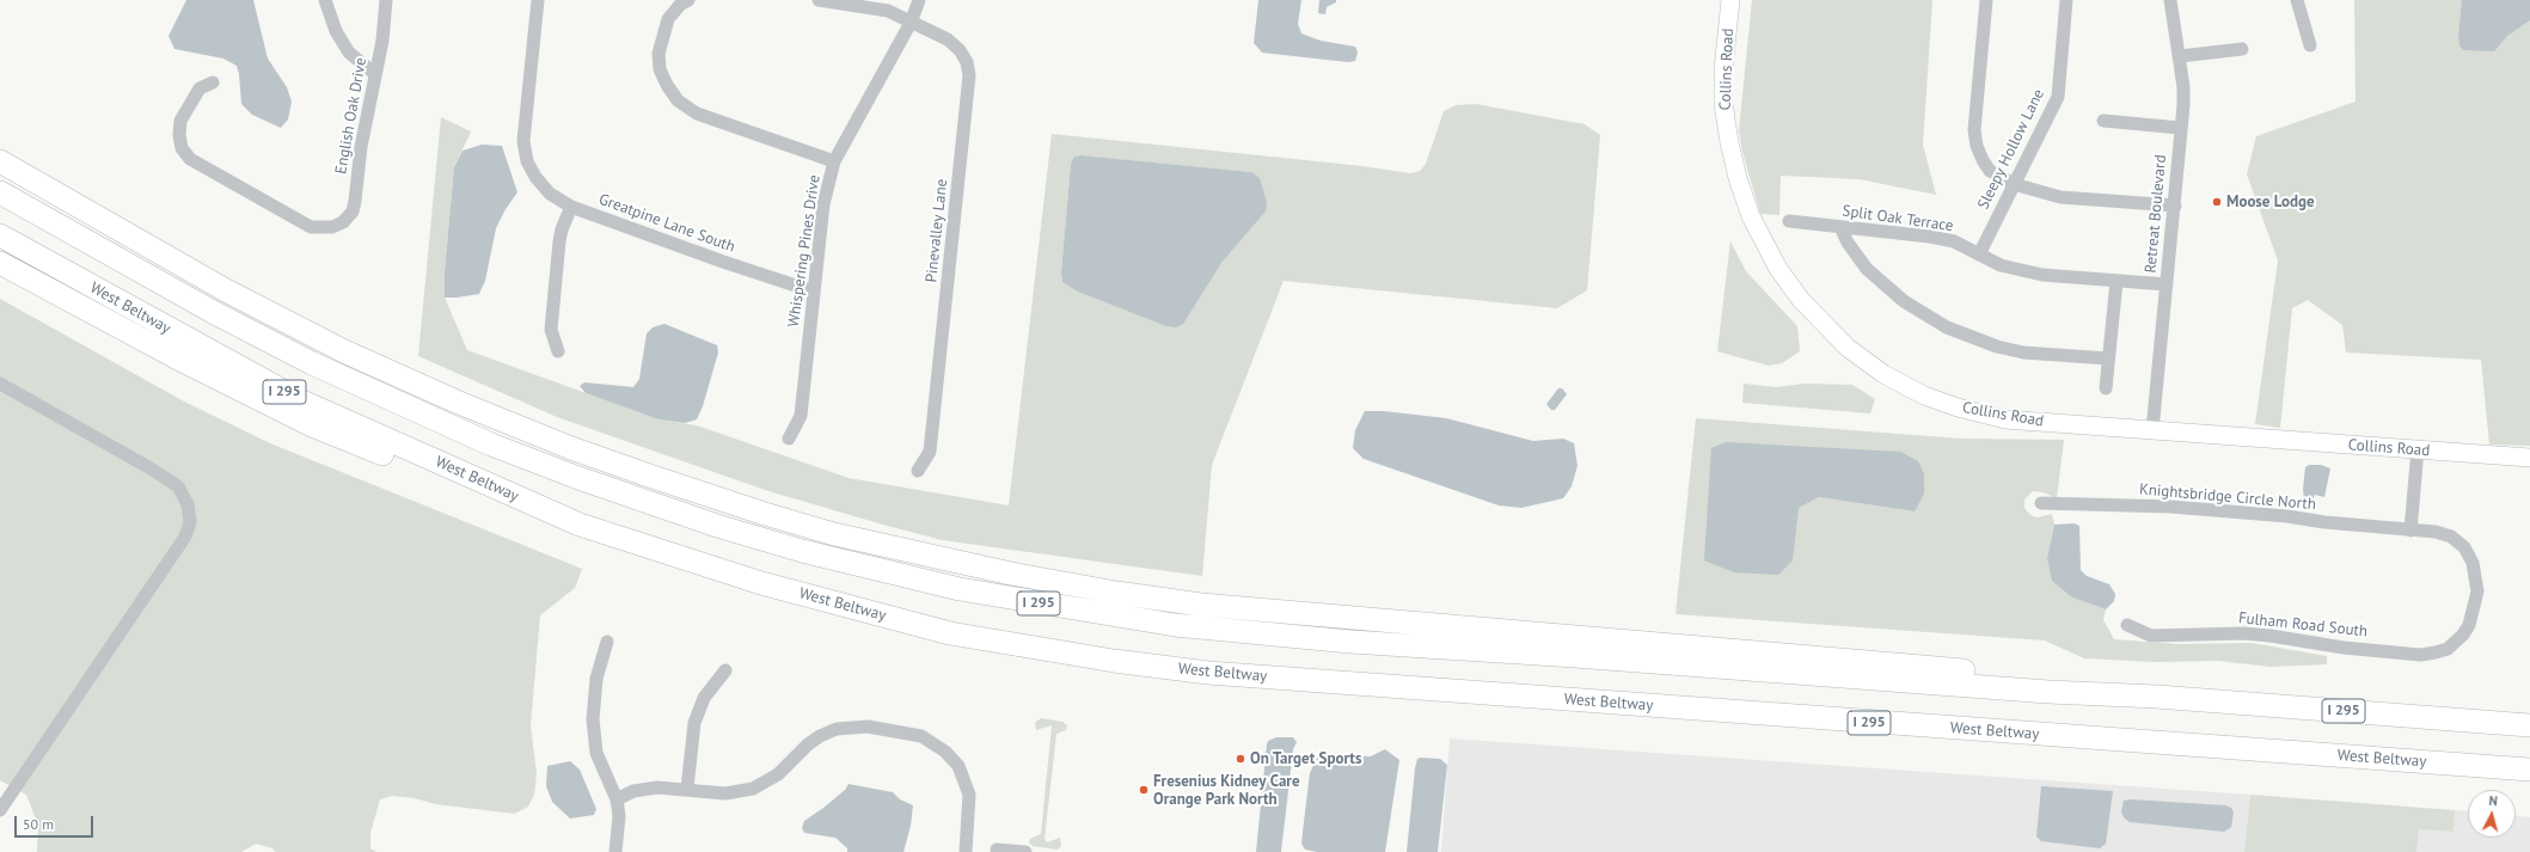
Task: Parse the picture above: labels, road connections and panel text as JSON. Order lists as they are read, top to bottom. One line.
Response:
{"streets":{"highway":["West Beltway","I 295"],"street":["Collins Road","English Oak Drive","Sleepy Hollow Lane","Retreat Boulevard","Split Oak Terrace","Greatpine Lane South","Pinevalley Lane","Whispering Pines Drive","Knightsbridge Circle North","Fulham Road South"]},"crossings":[["Collins Road","Retreat Boulevard"],["Sleepy Hollow Lane","Split Oak Terrace"],["Retreat Boulevard","Split Oak Terrace"],["Greatpine Lane South","Whispering Pines Drive"],["Pinevalley Lane","Whispering Pines Drive"],["Knightsbridge Circle North","Fulham Road South"]],"places":["Moose Lodge","On Target Sports","Fresenius Kidney Care Orange Park North"],"scale_bar":"50 m","north":"top"}
